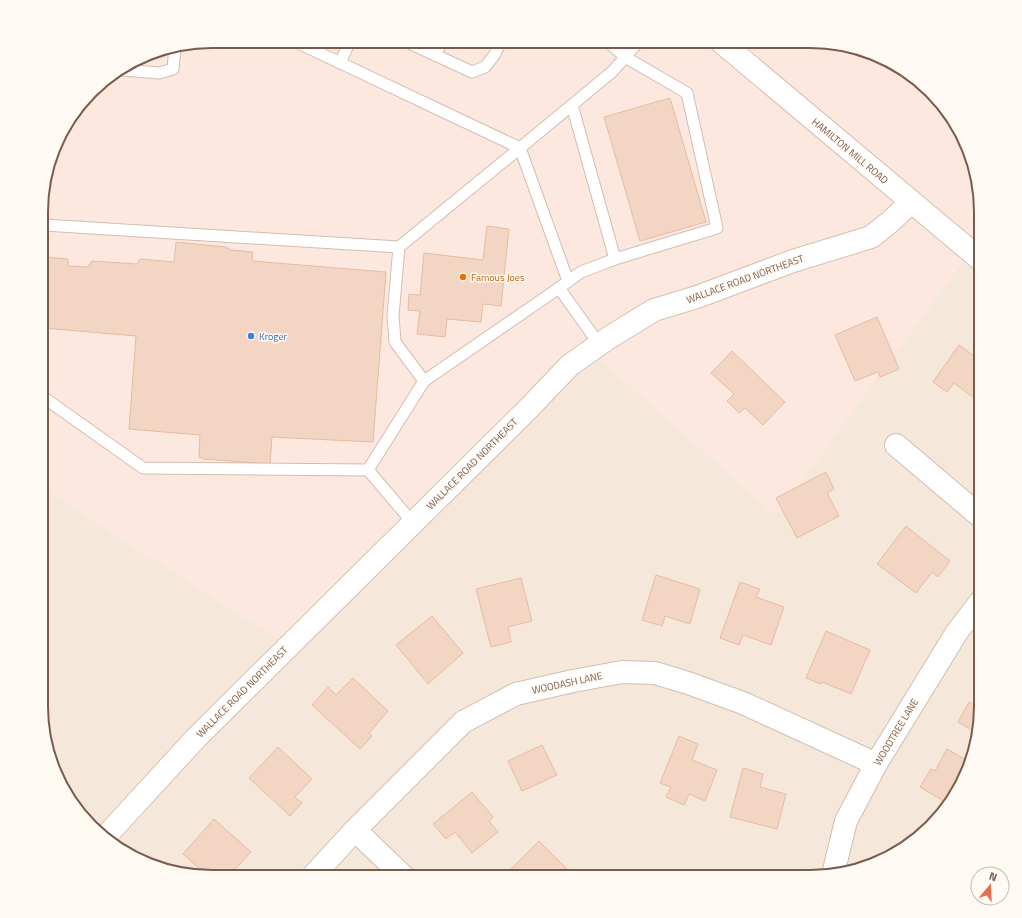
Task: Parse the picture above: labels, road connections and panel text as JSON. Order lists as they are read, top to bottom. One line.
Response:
{"streets":{"street":["HAMILTON MILL ROAD","WALLACE ROAD NORTHEAST","WOODASH LANE","WOODTREE LANE"]},"crossings":[["HAMILTON MILL ROAD","WALLACE ROAD NORTHEAST"],["WOODASH LANE","WOODTREE LANE"]],"places":["Famous Joes","Kroger"],"north":"top"}
